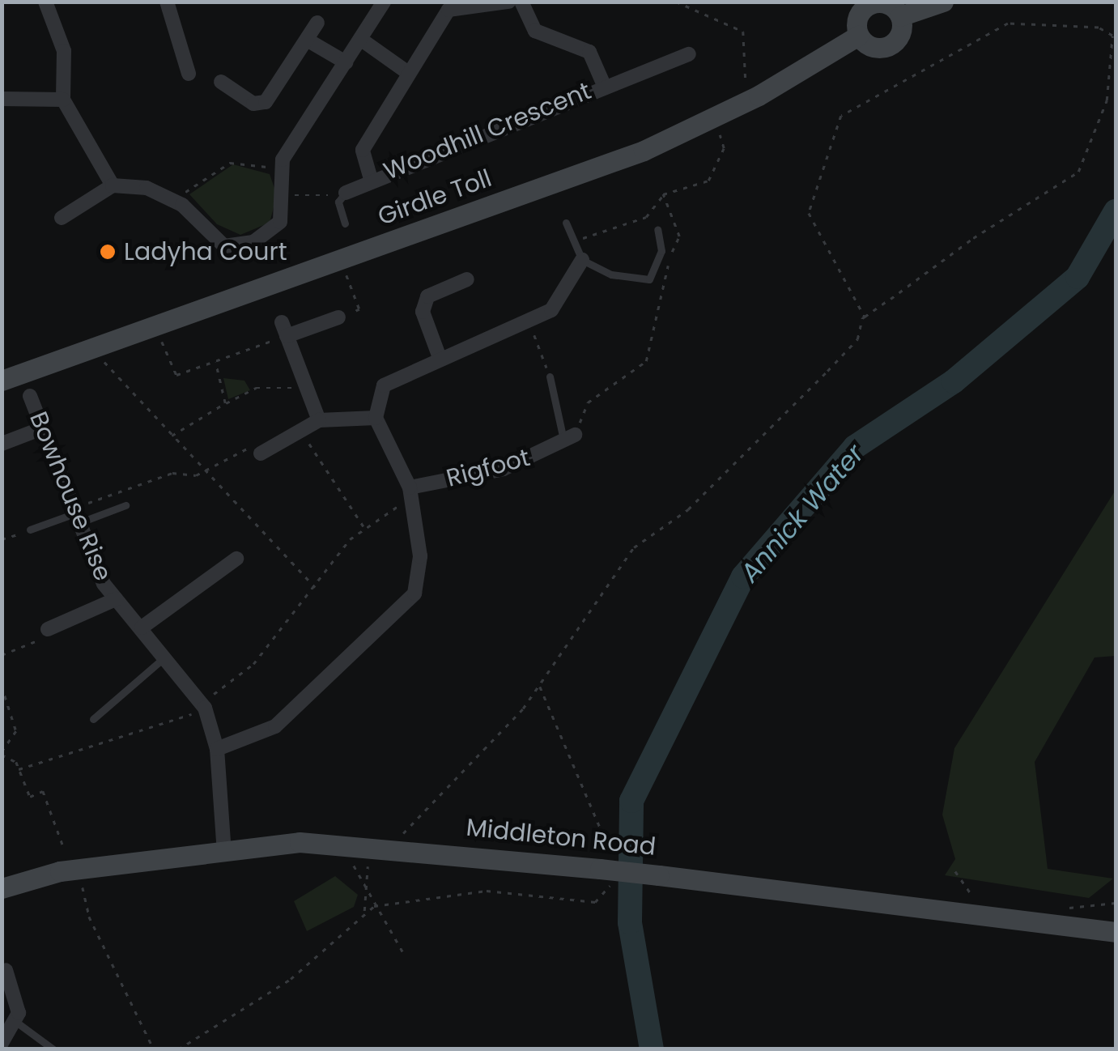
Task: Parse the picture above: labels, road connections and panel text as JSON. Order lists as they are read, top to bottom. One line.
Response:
{"streets":{"main road":["Girdle Toll","Middleton Road"],"street":["Woodhill Crescent","Rigfoot","Bowhouse Rise"]},"crossings":[["Bowhouse Rise","Middleton Road"]],"water":["Annick Water"],"places":["Ladyha Court"]}
